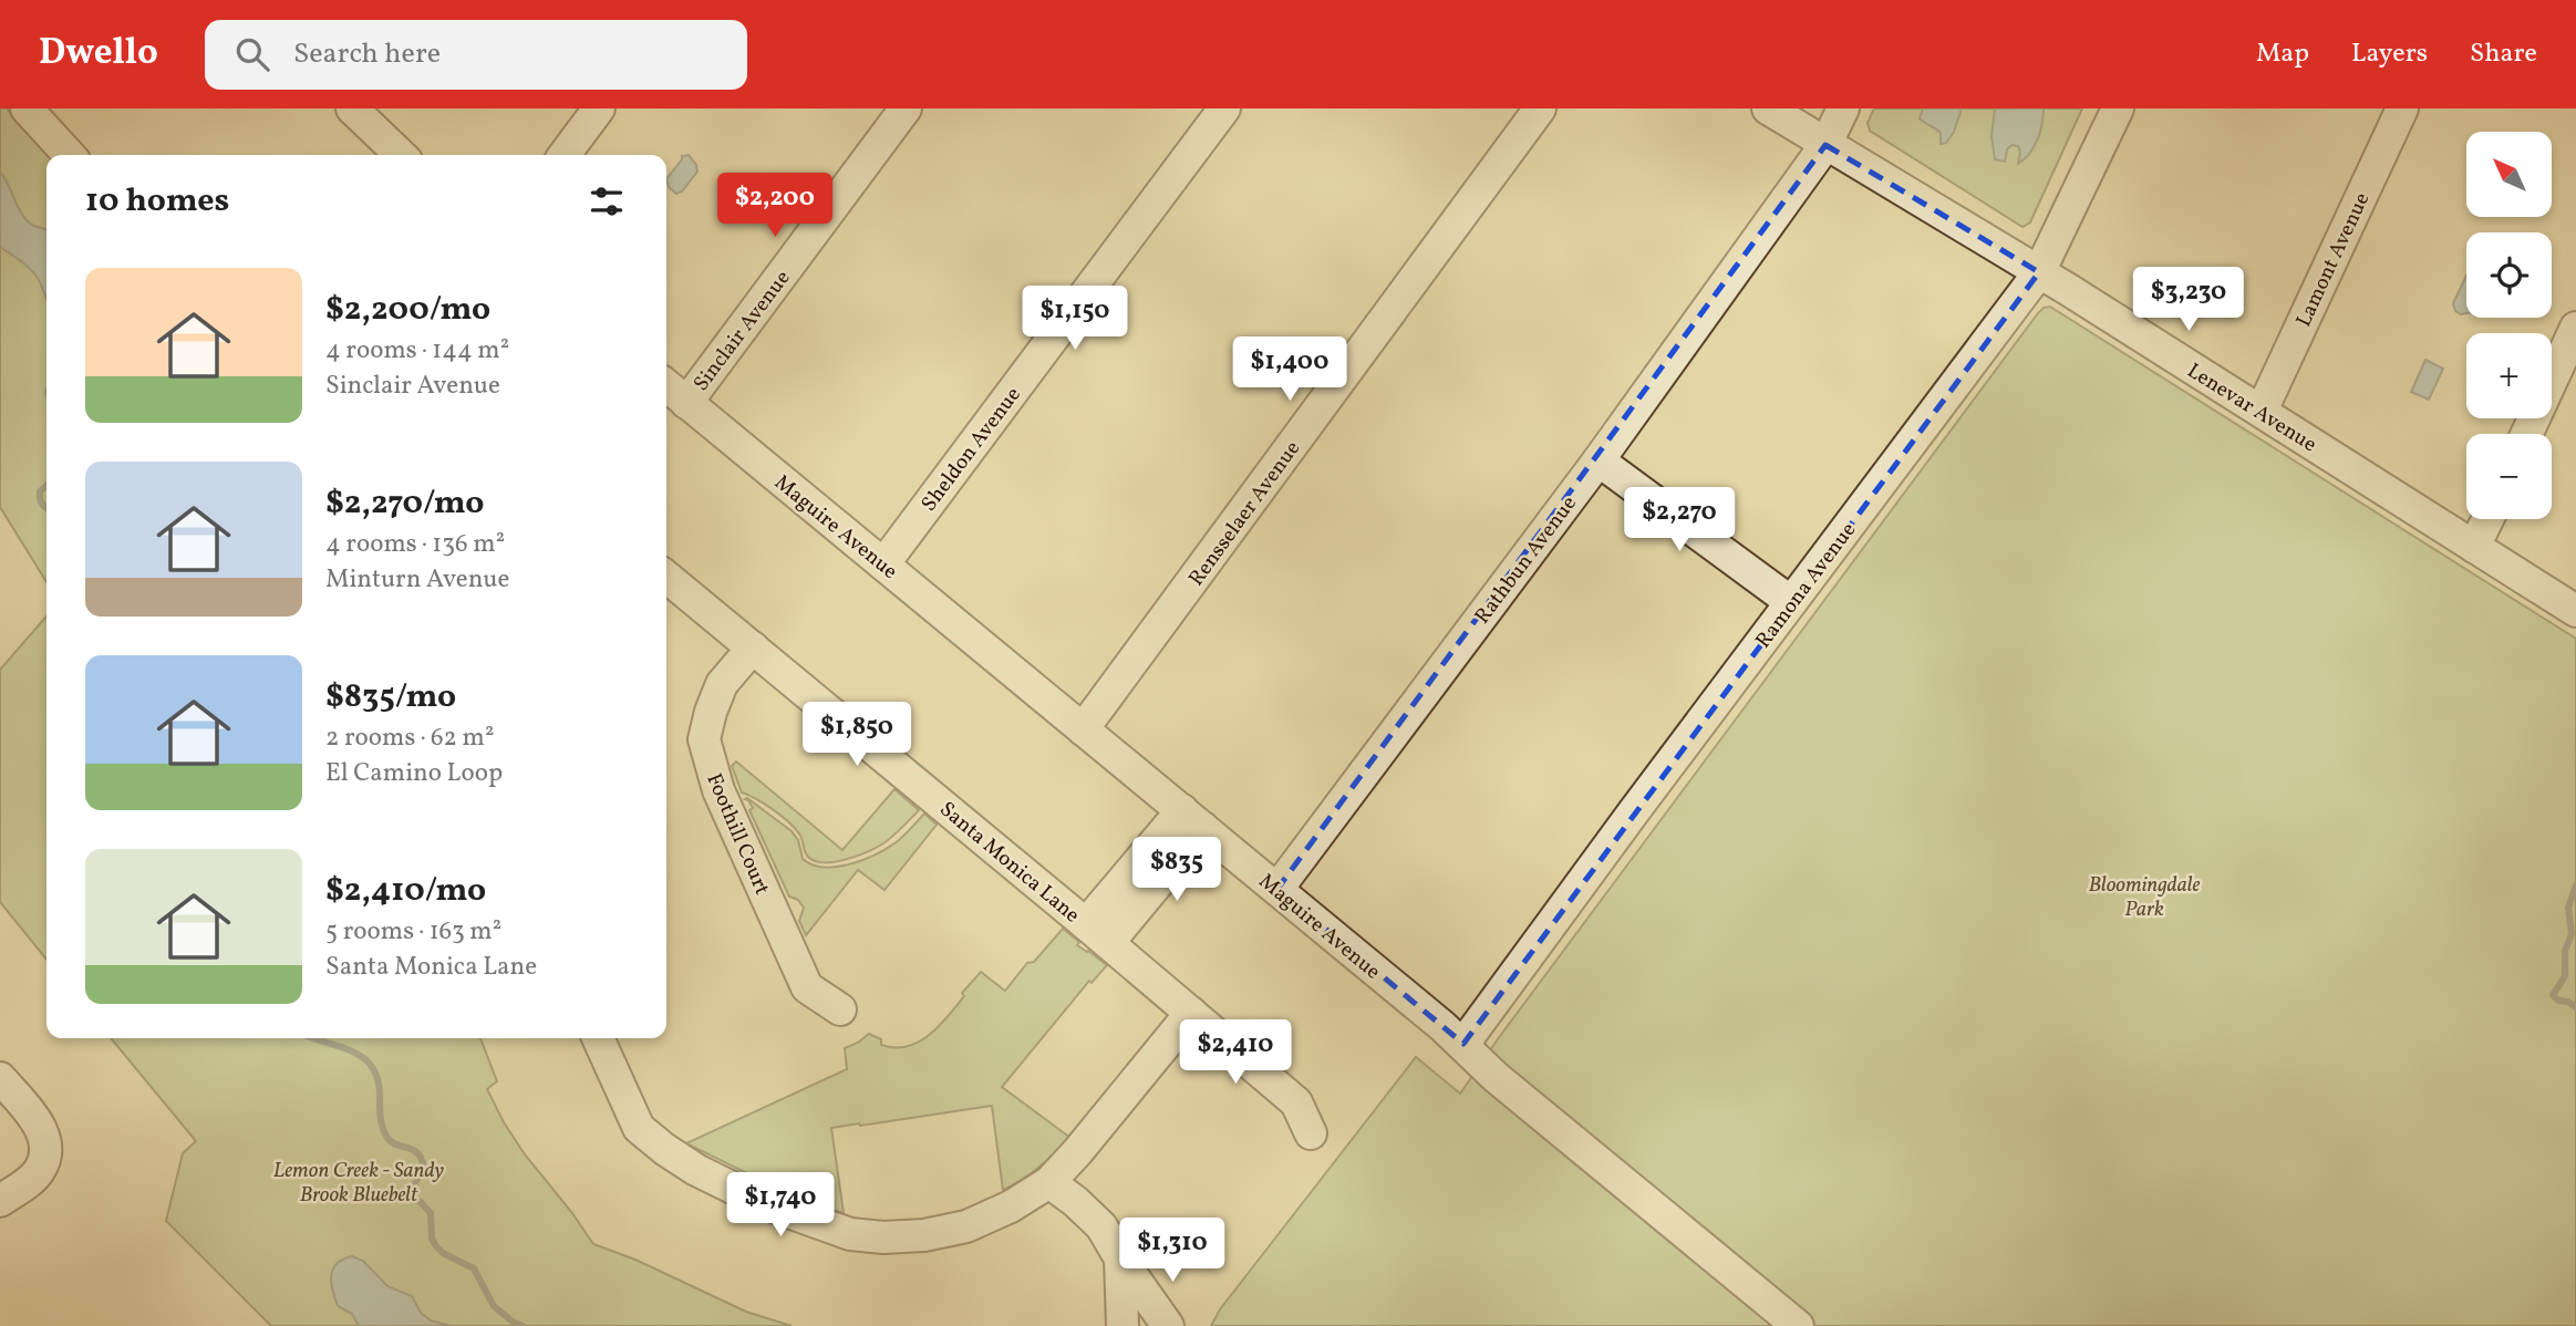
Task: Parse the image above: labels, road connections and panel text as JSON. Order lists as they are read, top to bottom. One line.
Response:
{"streets":{"street":["Lamont Avenue","Sinclair Avenue","Lenevar Avenue","Sheldon Avenue","Rensselaer Avenue","Maguire Avenue","Rathbun Avenue","Ramona Avenue","Foothill Court","Santa Monica Lane"]},"crossings":[["Lamont Avenue","Lenevar Avenue"],["Sinclair Avenue","Maguire Avenue"],["Lenevar Avenue","Rathbun Avenue"],["Lenevar Avenue","Ramona Avenue"],["Sheldon Avenue","Maguire Avenue"],["Rensselaer Avenue","Maguire Avenue"],["Maguire Avenue","Rathbun Avenue"],["Maguire Avenue","Ramona Avenue"],["Foothill Court","Santa Monica Lane"]],"parks":["Bloomingdale Park","Lemon Creek - Sandy Brook Bluebelt"],"north":"top left","page":{"header":"Dwello","search":"Search here","nav":["Map","Layers","Share"],"map_buttons":["+","−"],"heading":"10 homes","price":["$2,200","$3,230","$1,150","$1,400","$2,270","$1,850","$835","$2,410","$1,740","$1,310"],"list":[{"name":"$2,200/mo","note":"4 rooms · 144 m² · Sinclair Avenue"},{"name":"$2,270/mo","note":"4 rooms · 136 m² · Minturn Avenue"},{"name":"$835/mo","note":"2 rooms · 62 m² · El Camino Loop"},{"name":"$2,410/mo","note":"5 rooms · 163 m² · Santa Monica Lane"}]}}
